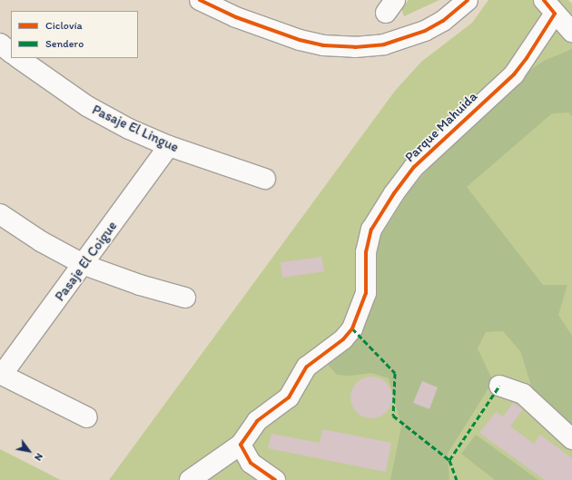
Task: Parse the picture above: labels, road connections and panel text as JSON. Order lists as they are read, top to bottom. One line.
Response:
{"streets":{"street":["Parque Mahuida","Pasaje El Lingue","Pasaje El Coigue"]},"crossings":[["Pasaje El Lingue","Pasaje El Coigue"]],"legend":["Ciclovía","Sendero"],"north":"bottom right"}
